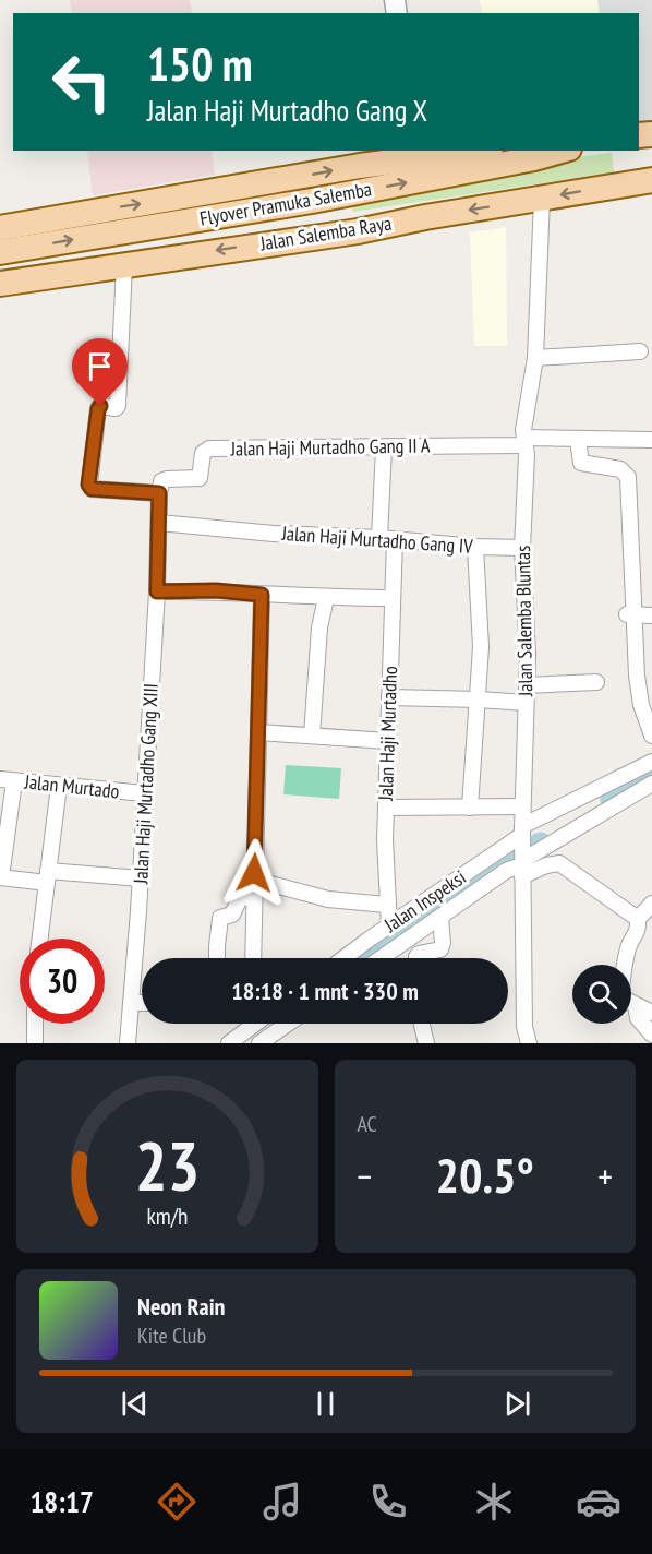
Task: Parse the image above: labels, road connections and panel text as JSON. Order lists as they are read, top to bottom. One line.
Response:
{"streets":{"main road":["Flyover Pramuka Salemba","Jalan Salemba Raya"],"street":["Jalan Haji Murtadho Gang II A","Jalan Haji Murtadho Gang IV","Jalan Salemba Bluntas","Jalan Haji Murtadho","Jalan Haji Murtadho Gang XIII","Jalan Murtado","Jalan Inspeksi"]},"crossings":[["Jalan Salemba Raya","Jalan Salemba Bluntas"],["Jalan Haji Murtadho Gang II A","Jalan Salemba Bluntas"],["Jalan Haji Murtadho Gang IV","Jalan Salemba Bluntas"],["Jalan Haji Murtadho Gang IV","Jalan Haji Murtadho"],["Jalan Haji Murtadho Gang IV","Jalan Haji Murtadho Gang XIII"],["Jalan Salemba Bluntas","Jalan Inspeksi"],["Jalan Haji Murtadho","Jalan Inspeksi"],["Jalan Haji Murtadho Gang XIII","Jalan Murtado"]],"page":{"turn":["150 m","Jalan Haji Murtadho Gang X"],"limit":"30","trip":"18:18 · 1 mnt · 330 m","tile":"AC","heat":["−","20.5°","+"],"song":["Neon Rain","Kite Club"],"tabs":"18:17","gauge":["23","km/h"]}}
